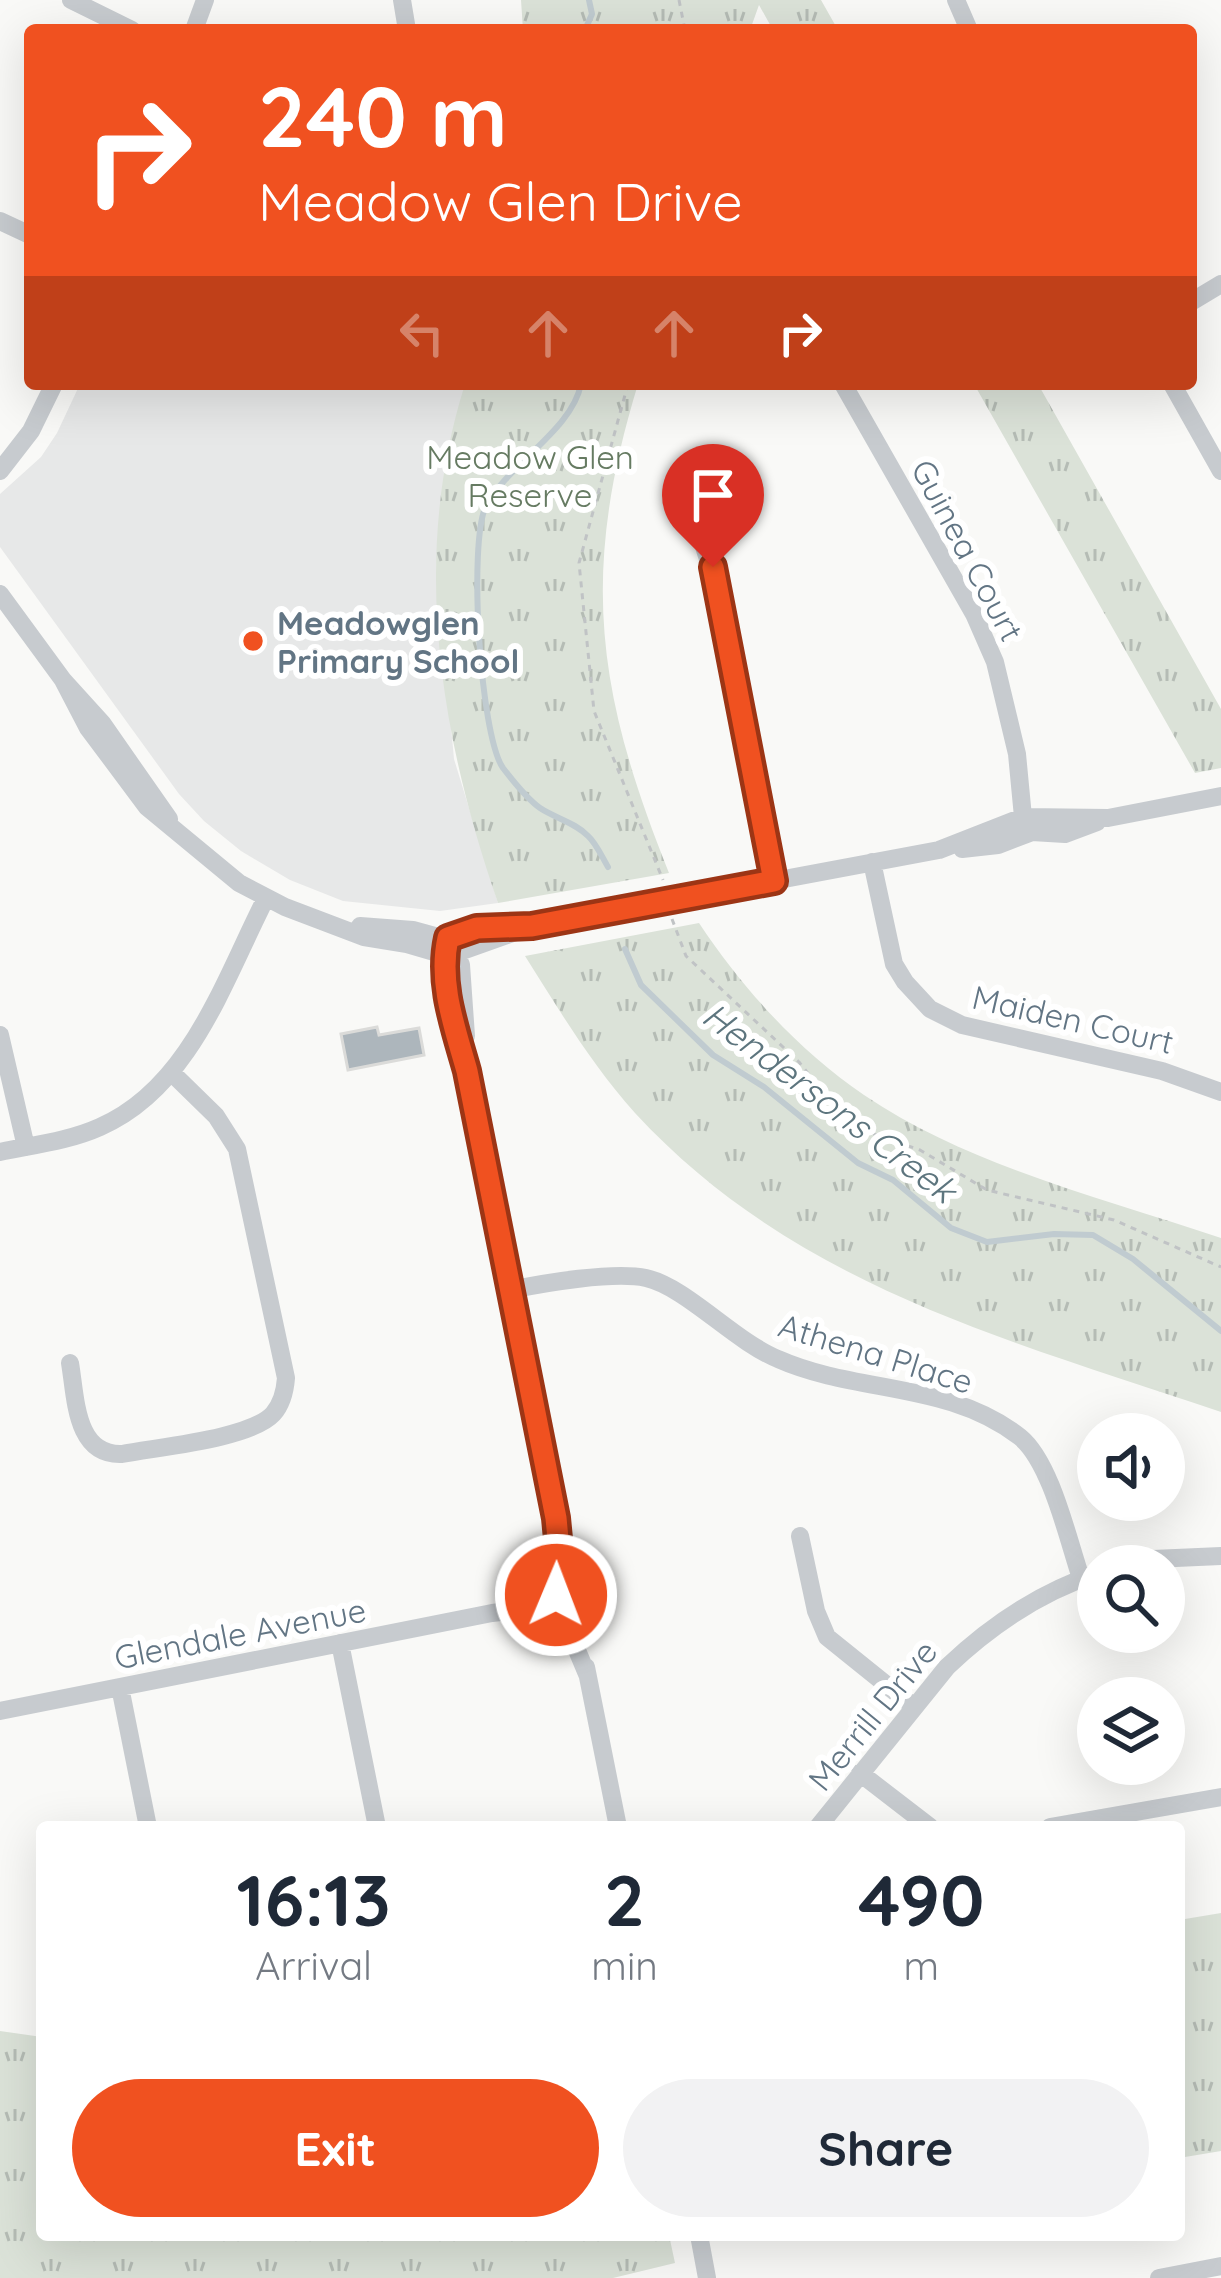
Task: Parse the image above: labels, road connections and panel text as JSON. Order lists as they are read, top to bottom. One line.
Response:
{"streets":{"street":["Guinea Court","Maiden Court","Athena Place","Glendale Avenue","Merrill Drive"]},"water":["Hendersons Creek"],"parks":["Meadow Glen Reserve"],"places":["Meadowglen Primary School"],"page":{"turn":["240 m","Meadow Glen Drive"],"eta":["16:13","Arrival","2","min","490","m"],"buttons":["Exit","Share"]}}
